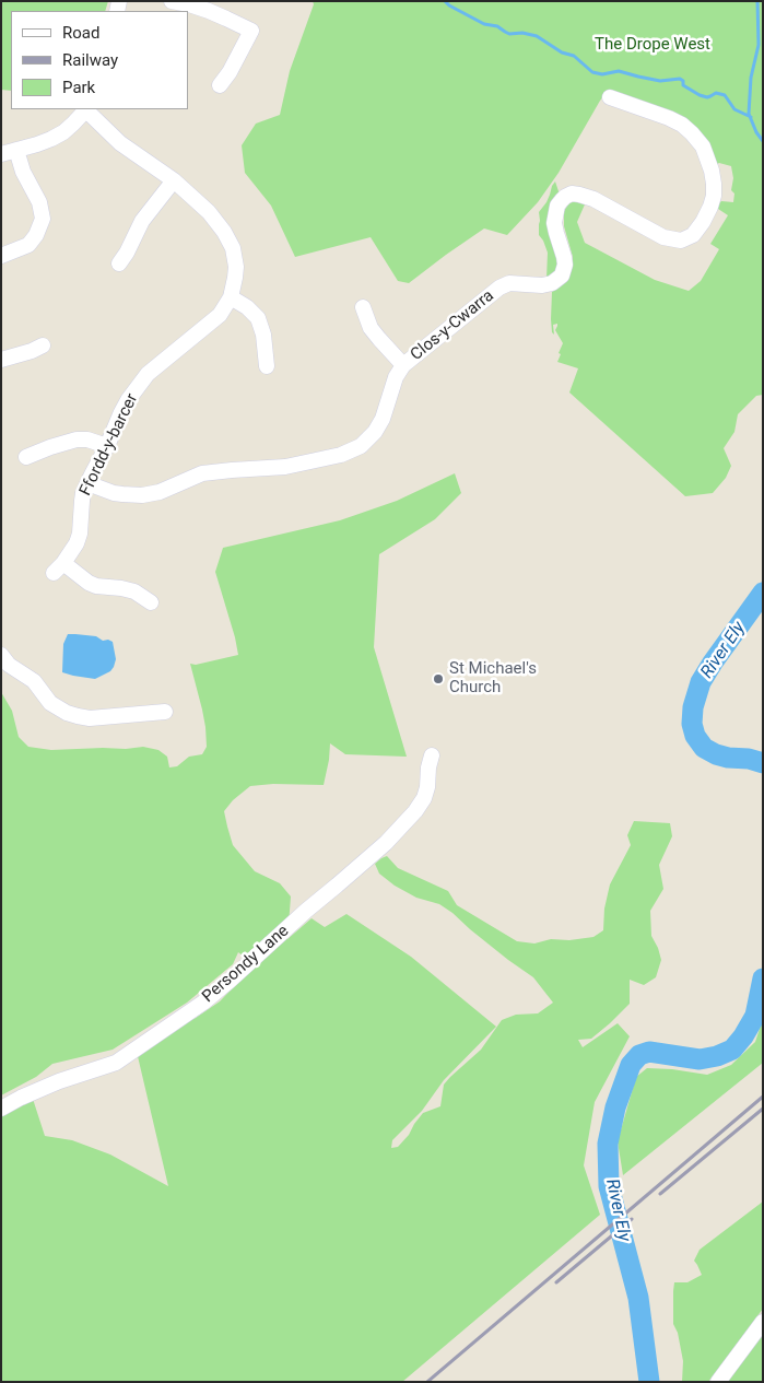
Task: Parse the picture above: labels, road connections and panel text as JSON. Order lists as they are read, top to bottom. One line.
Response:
{"streets":{"street":["Clos-y-Cwarra","Ffordd-y-barcer","Persondy Lane"]},"crossings":[["Clos-y-Cwarra","Ffordd-y-barcer"]],"water":["River Ely"],"parks":["The Drope West"],"places":["St Michael's Church"],"legend":["Road","Railway","Park"]}
